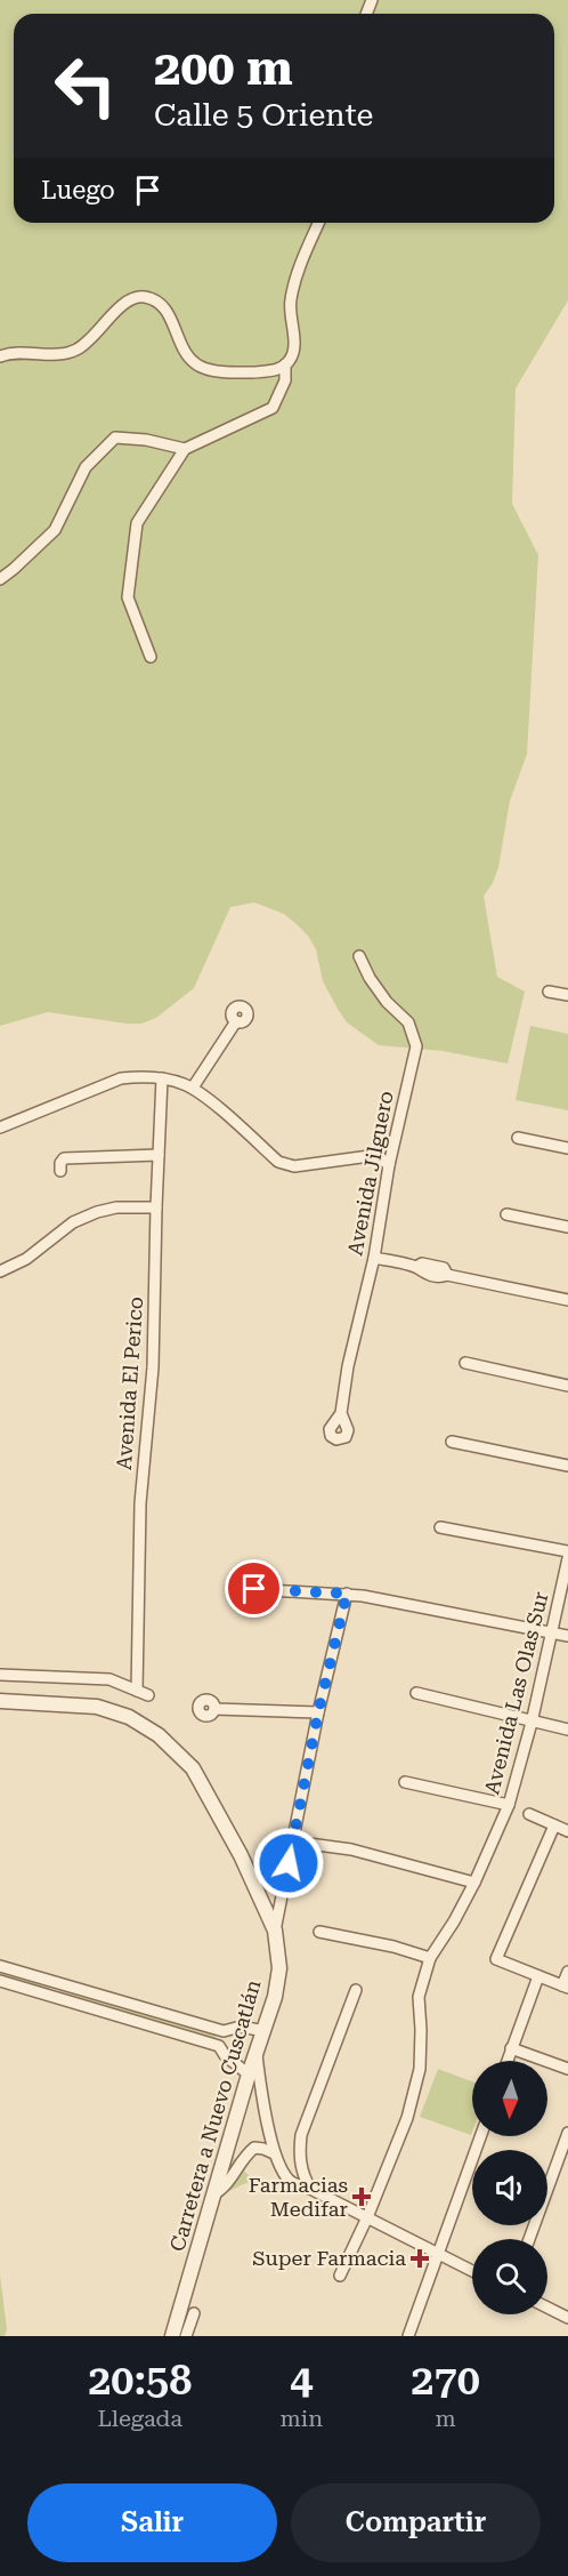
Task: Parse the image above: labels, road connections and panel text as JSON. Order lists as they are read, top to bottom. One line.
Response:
{"streets":{"street":["Avenida Jilguero","Avenida El Perico","Avenida Las Olas Sur","Carretera a Nuevo Cuscatlán"]},"places":{"health":["Farmacias Medifar","Super Farmacia"]},"north":"bottom","page":{"turn":["200 m","Calle 5 Oriente"],"then":"Luego","eta":["20:58","Llegada","4","min","270","m"],"buttons":["Salir","Compartir"]}}
